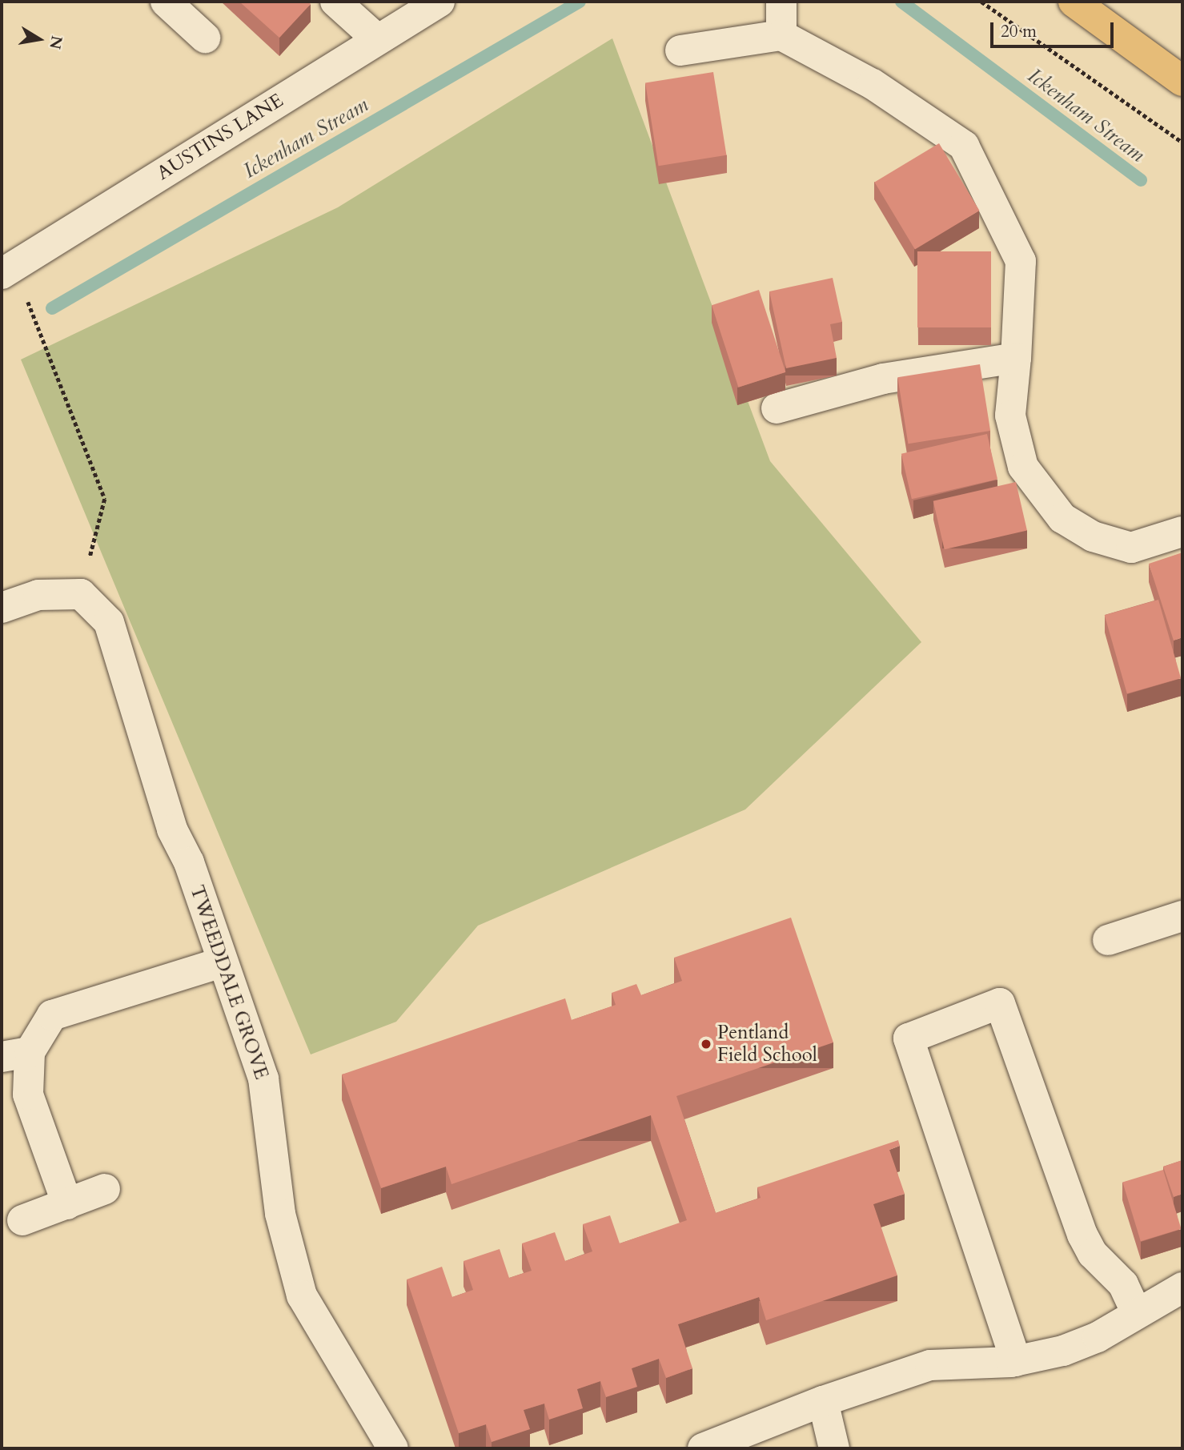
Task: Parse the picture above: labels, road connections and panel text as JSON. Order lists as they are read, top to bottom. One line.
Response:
{"streets":{"street":["AUSTINS LANE","TWEEDDALE GROVE"]},"water":["Ickenham Stream"],"places":["Pentland Field School"],"scale_bar":"20 m","north":"right"}
